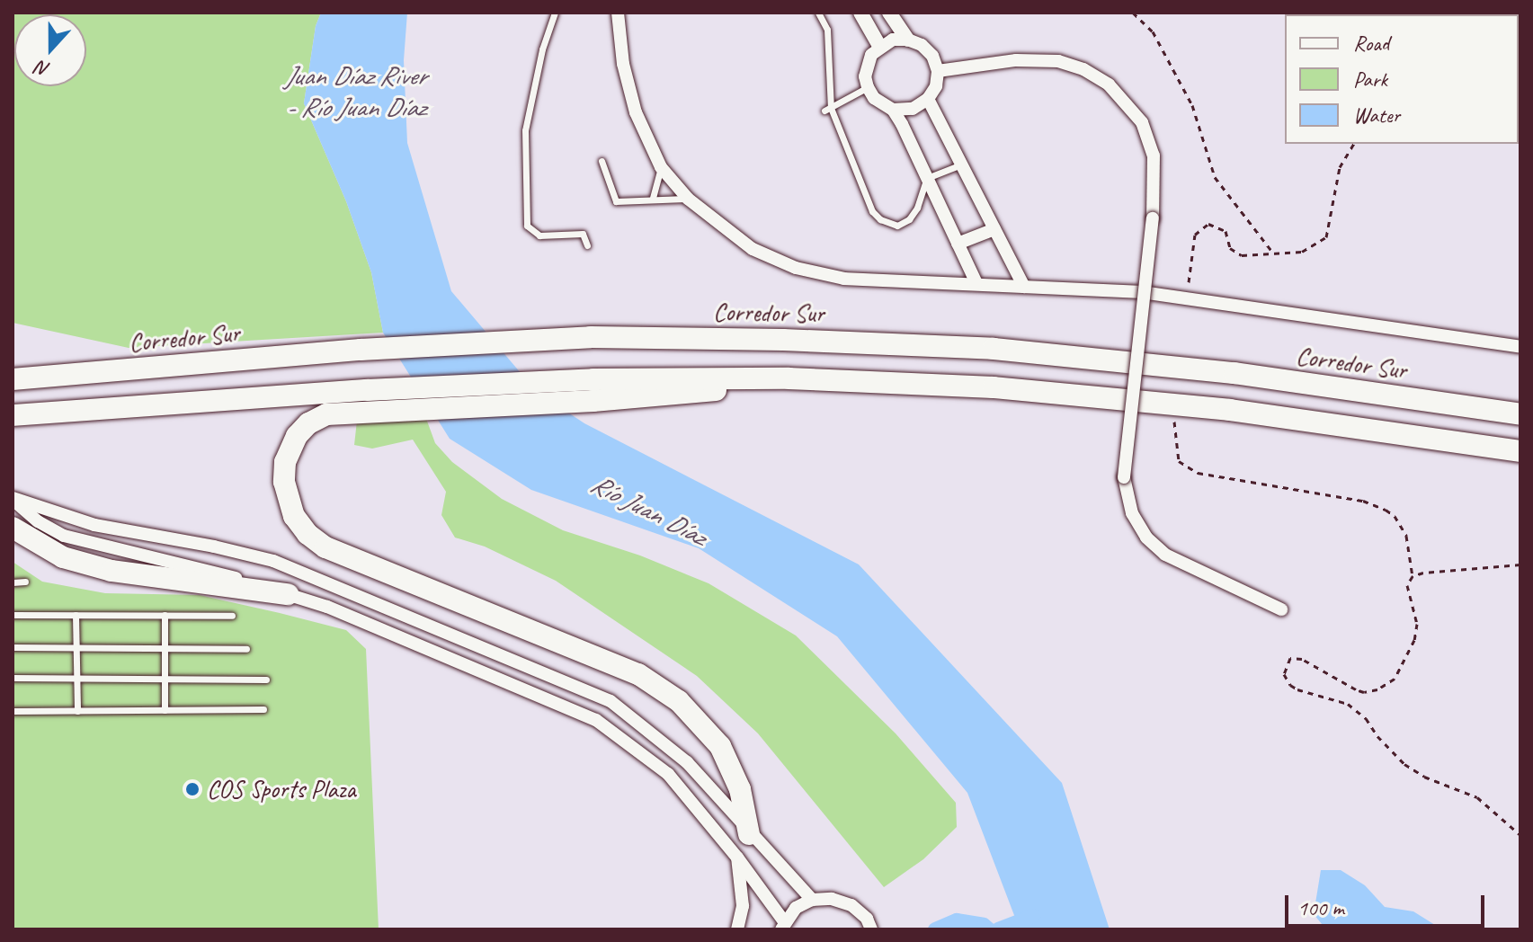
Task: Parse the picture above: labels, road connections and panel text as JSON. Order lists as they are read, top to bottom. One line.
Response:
{"streets":{"highway":["Corredor Sur"]},"water":["Juan Díaz River - Río Juan Díaz","Río Juan Díaz"],"places":["COS Sports Plaza"],"legend":["Road","Park","Water"],"scale_bar":"100 m","north":"bottom"}
